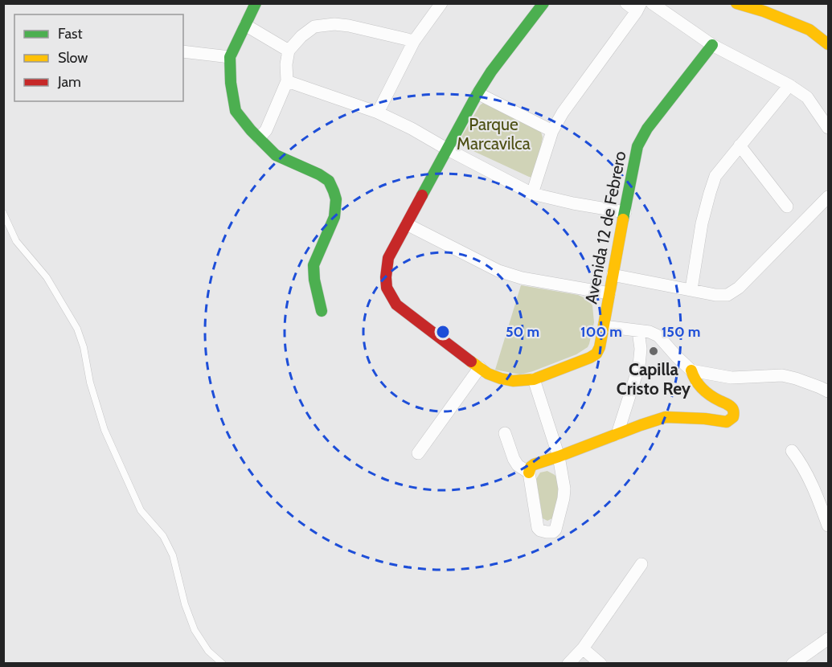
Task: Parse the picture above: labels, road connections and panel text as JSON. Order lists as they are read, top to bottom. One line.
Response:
{"streets":{"street":["Avenida 12 de Febrero"]},"parks":["Parque Marcavilca"],"places":["Capilla Cristo Rey"],"legend":["Fast","Slow","Jam"],"rings":["50 m","100 m","150 m"]}
